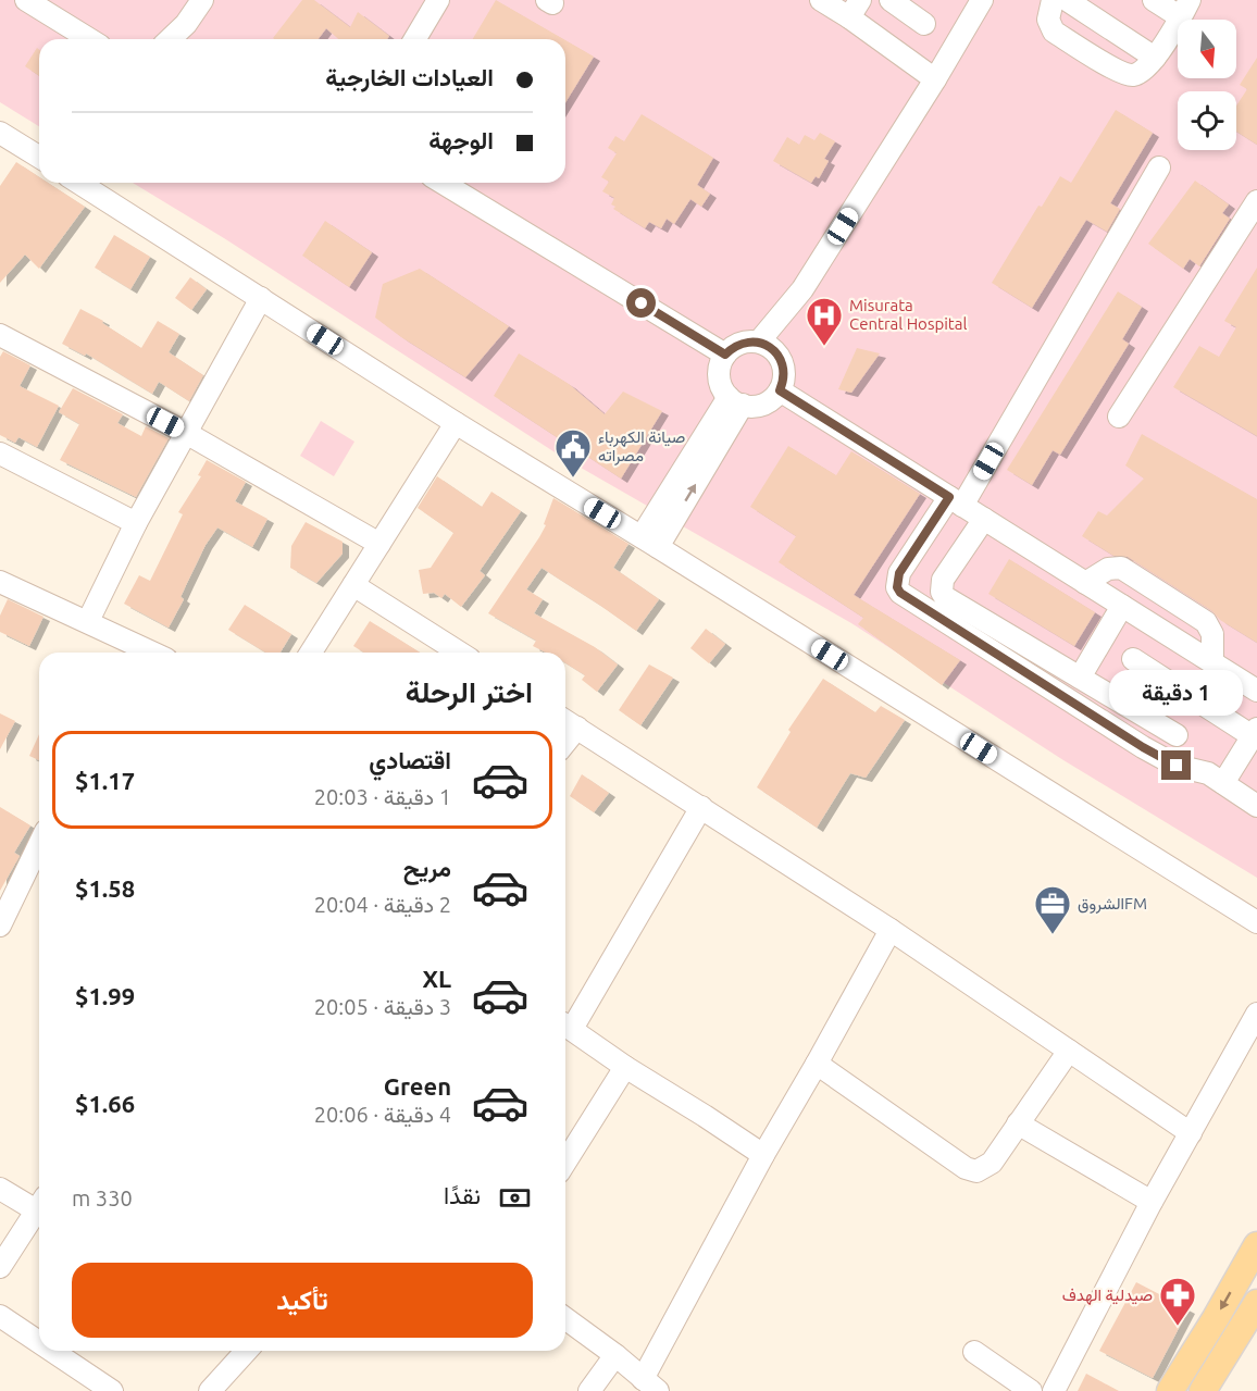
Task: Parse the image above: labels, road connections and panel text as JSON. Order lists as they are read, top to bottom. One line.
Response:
{"places":{"hospital":["Misurata Central Hospital"],"public building":["صيانة الكهرباء مصراته"],"office":["الشروقFM"],"pharmacy":["صيدلية الهدف"]},"north":"bottom","page":{"banner":["العيادات الخارجية","الوجهة"],"heading":"اختر الرحلة","bubble":"1 دقيقة","list":[{"name":"اقتصادي","note":"1 دقيقة · 20:03","value":"$1.17"},{"name":"مريح","note":"2 دقيقة · 20:04","value":"$1.58"},{"name":"XL","note":"3 دقيقة · 20:05","value":"$1.99"},{"name":"Green","note":"4 دقيقة · 20:06","value":"$1.66"}],"pay":["نقدًا","330 m"],"buttons":"تأكيد"}}
